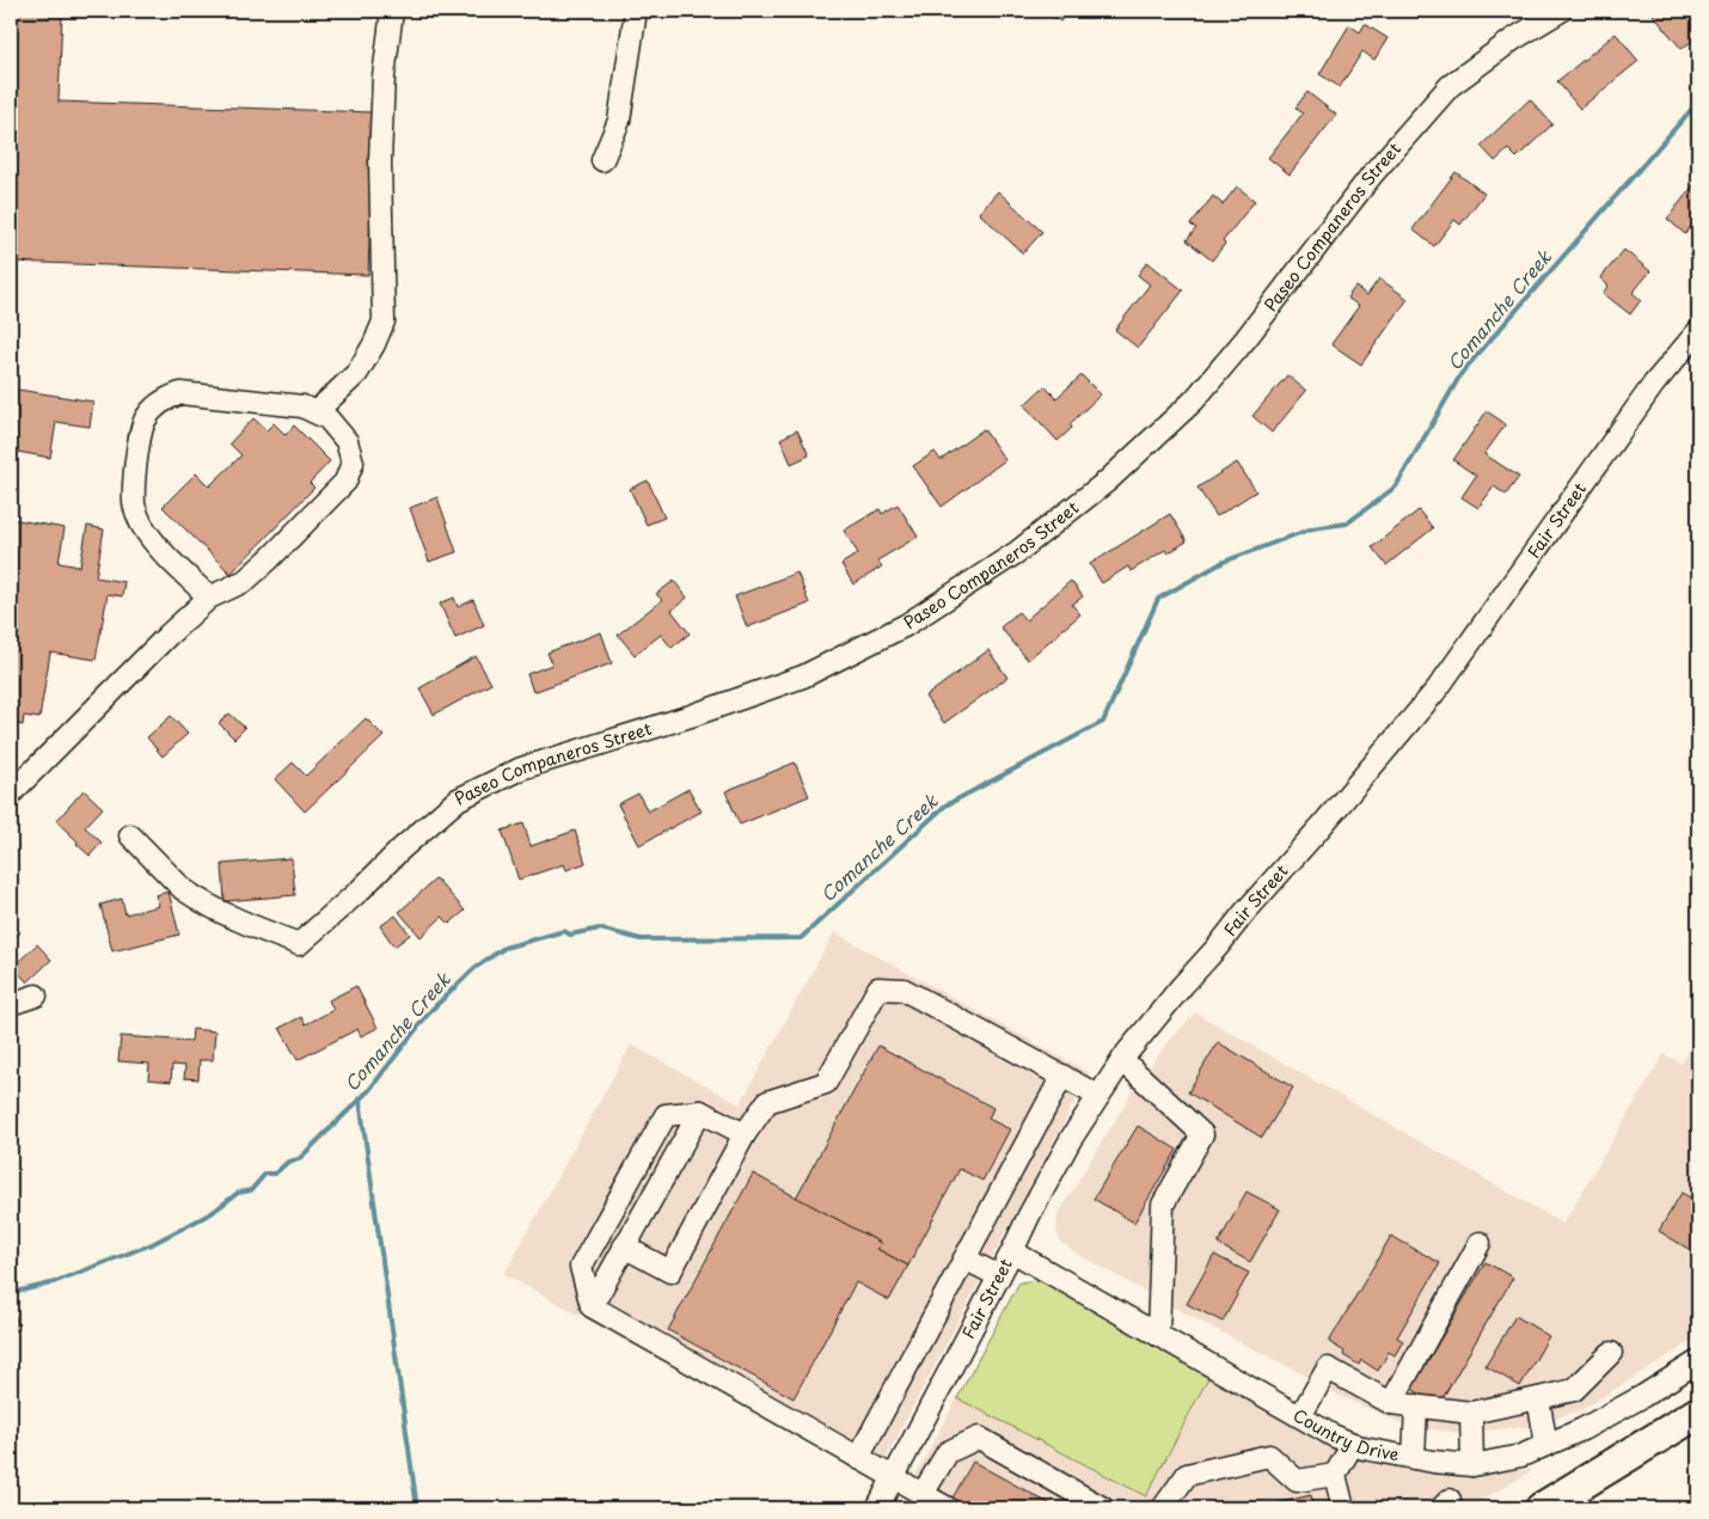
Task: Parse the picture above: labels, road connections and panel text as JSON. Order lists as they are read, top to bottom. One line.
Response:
{"streets":{"street":["Paseo Companeros Street","Fair Street","Country Drive"]},"crossings":[["Fair Street","Country Drive"]],"water":["Comanche Creek"]}
